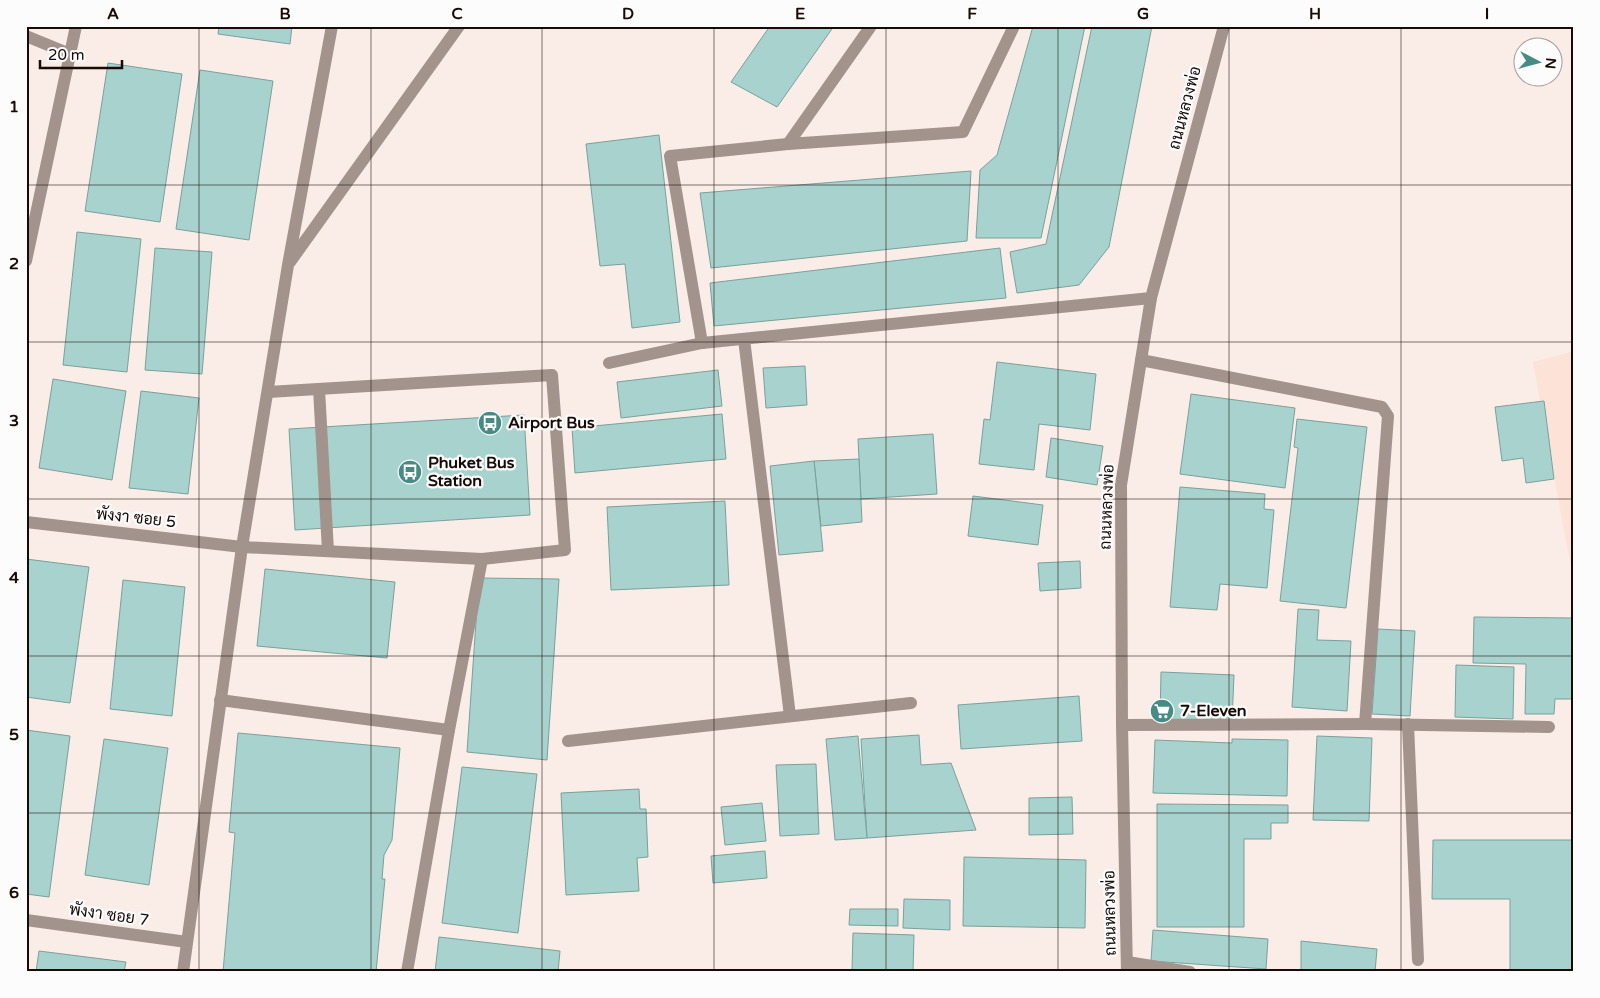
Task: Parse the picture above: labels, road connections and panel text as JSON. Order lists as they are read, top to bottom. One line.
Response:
{"streets":{"street":["ถนนหลวงพ่อ","พังงา ซอย 5","พังงา ซอย 7"]},"places":{"bus stop":["Airport Bus","Phuket Bus Station"],"supermarket":["7-Eleven"]},"scale_bar":"20 m","north":"right","grid":{"columns":["A","B","C","D","E","F","G","H","I"],"rows":["1","2","3","4","5","6"]}}
